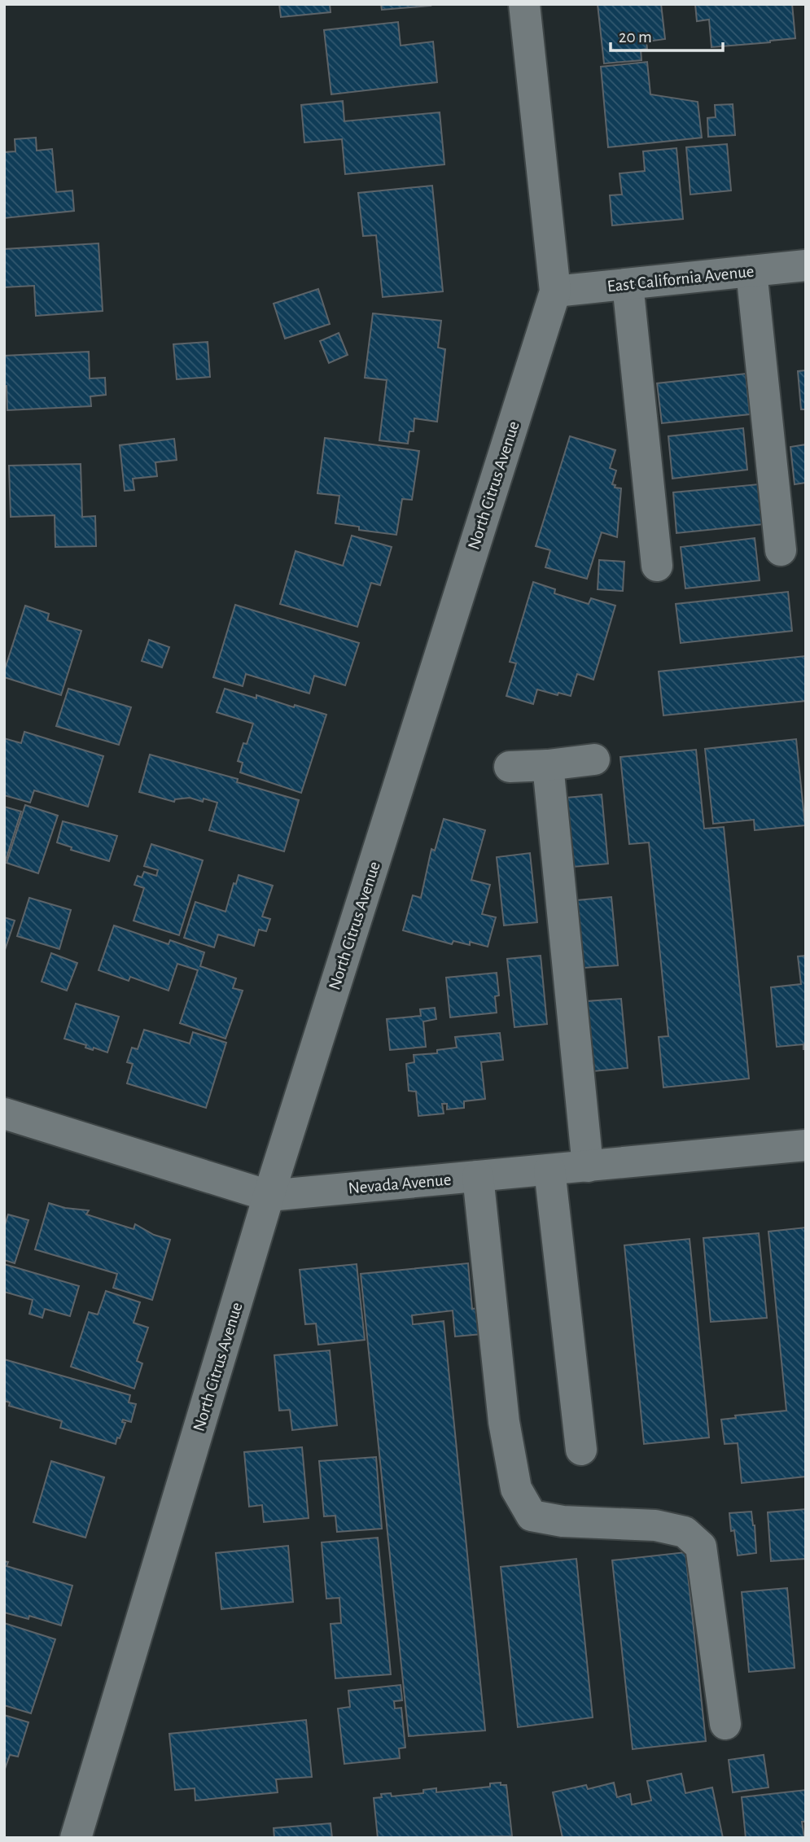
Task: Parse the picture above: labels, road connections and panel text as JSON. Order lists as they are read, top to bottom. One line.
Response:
{"streets":{"street":["East California Avenue","North Citrus Avenue","Nevada Avenue"]},"crossings":[["East California Avenue","North Citrus Avenue"],["North Citrus Avenue","Nevada Avenue"]],"scale_bar":"20 m"}
